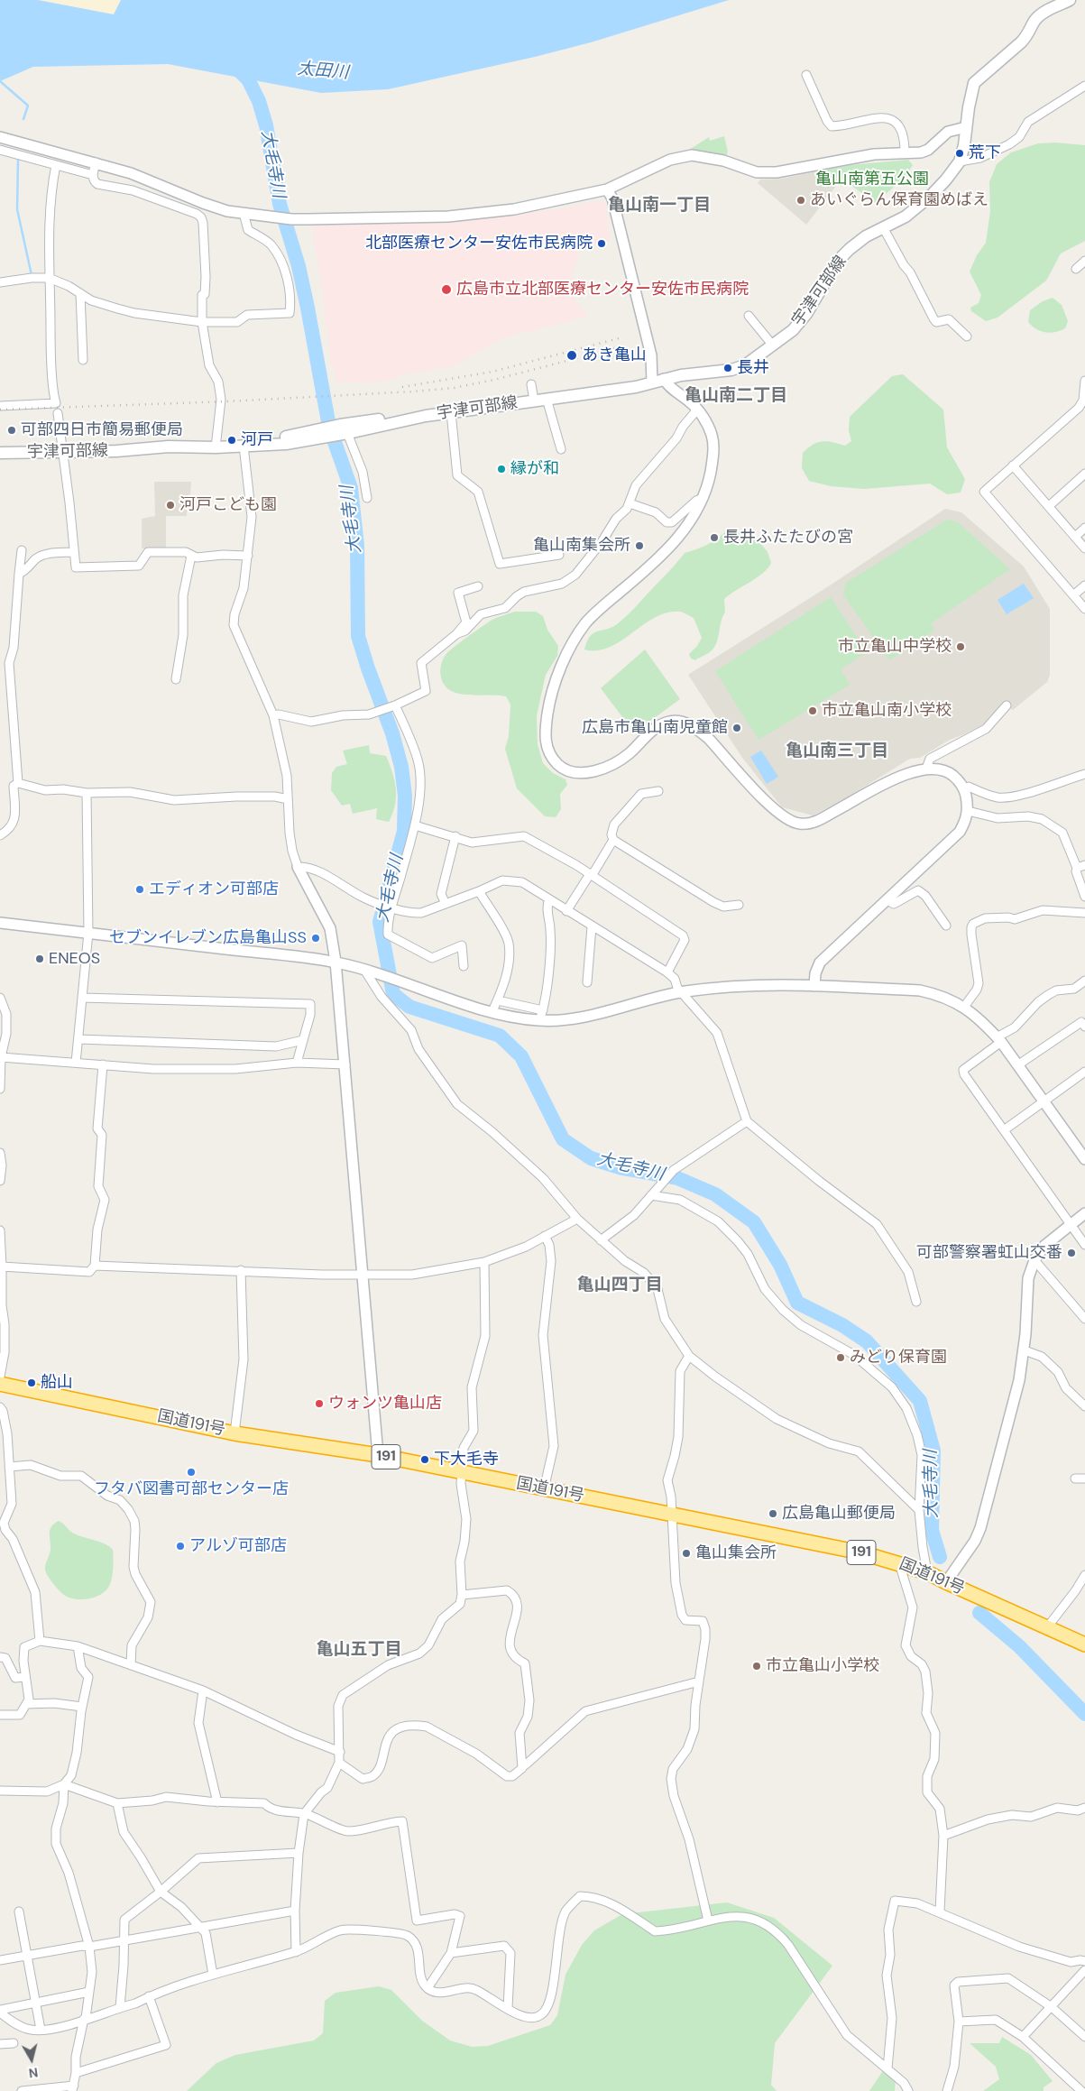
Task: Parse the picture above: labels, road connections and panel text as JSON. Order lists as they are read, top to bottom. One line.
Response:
{"streets":{"highway":["国道191号","191"],"main road":["宇津可部線"]},"districts":["亀山南一丁目","亀山南二丁目","亀山南三丁目","亀山四丁目","亀山五丁目"],"water":["太田川","大毛寺川"],"parks":["亀山南第五公園"],"places":["荒下","あいぐらん保育園めばえ","北部医療センター安佐市民病院","広島市立北部医療センター安佐市民病院","あき亀山","長井","可部四日市簡易郵便局","河戸","縁が和","河戸こども園","長井ふたたびの宮","亀山南集会所","市立亀山中学校","市立亀山南小学校","広島市亀山南児童館","エディオン可部店","セブンイレブン広島亀山SS","ENEOS","可部警察署虹山交番","みどり保育園","船山","ウォンツ亀山店","下大毛寺","フタバ図書可部センター店","広島亀山郵便局","アルゾ可部店","亀山集会所","市立亀山小学校"],"north":"bottom"}
